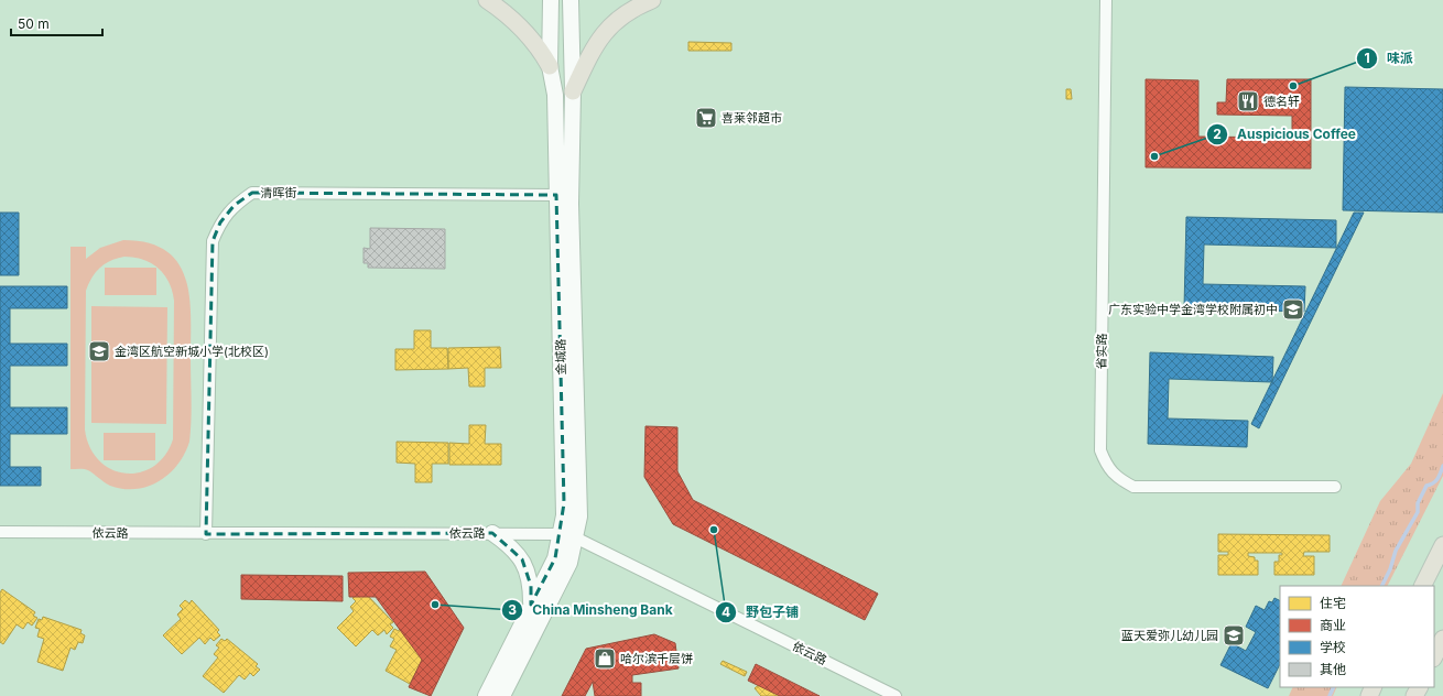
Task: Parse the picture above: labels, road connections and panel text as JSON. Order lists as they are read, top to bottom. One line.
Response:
{"streets":{"street":["清晖街","省实路","金城路","依云路"]},"crossings":[["清晖街","金城路"],["清晖街","依云路"],["金城路","依云路"]],"places":{"other":["味派","Auspicious Coffee","野包子铺","China Minsheng Bank"],"restaurant":["德名轩"],"supermarket":["喜莱邻超市"],"school or university":["广东实验中学金湾学校附属初中","金湾区航空新城小学(北校区)","蓝天爱弥儿幼儿园"],"shop":["哈尔滨千层饼"]},"legend":["住宅","商业","学校","其他"],"scale_bar":"50 m"}
